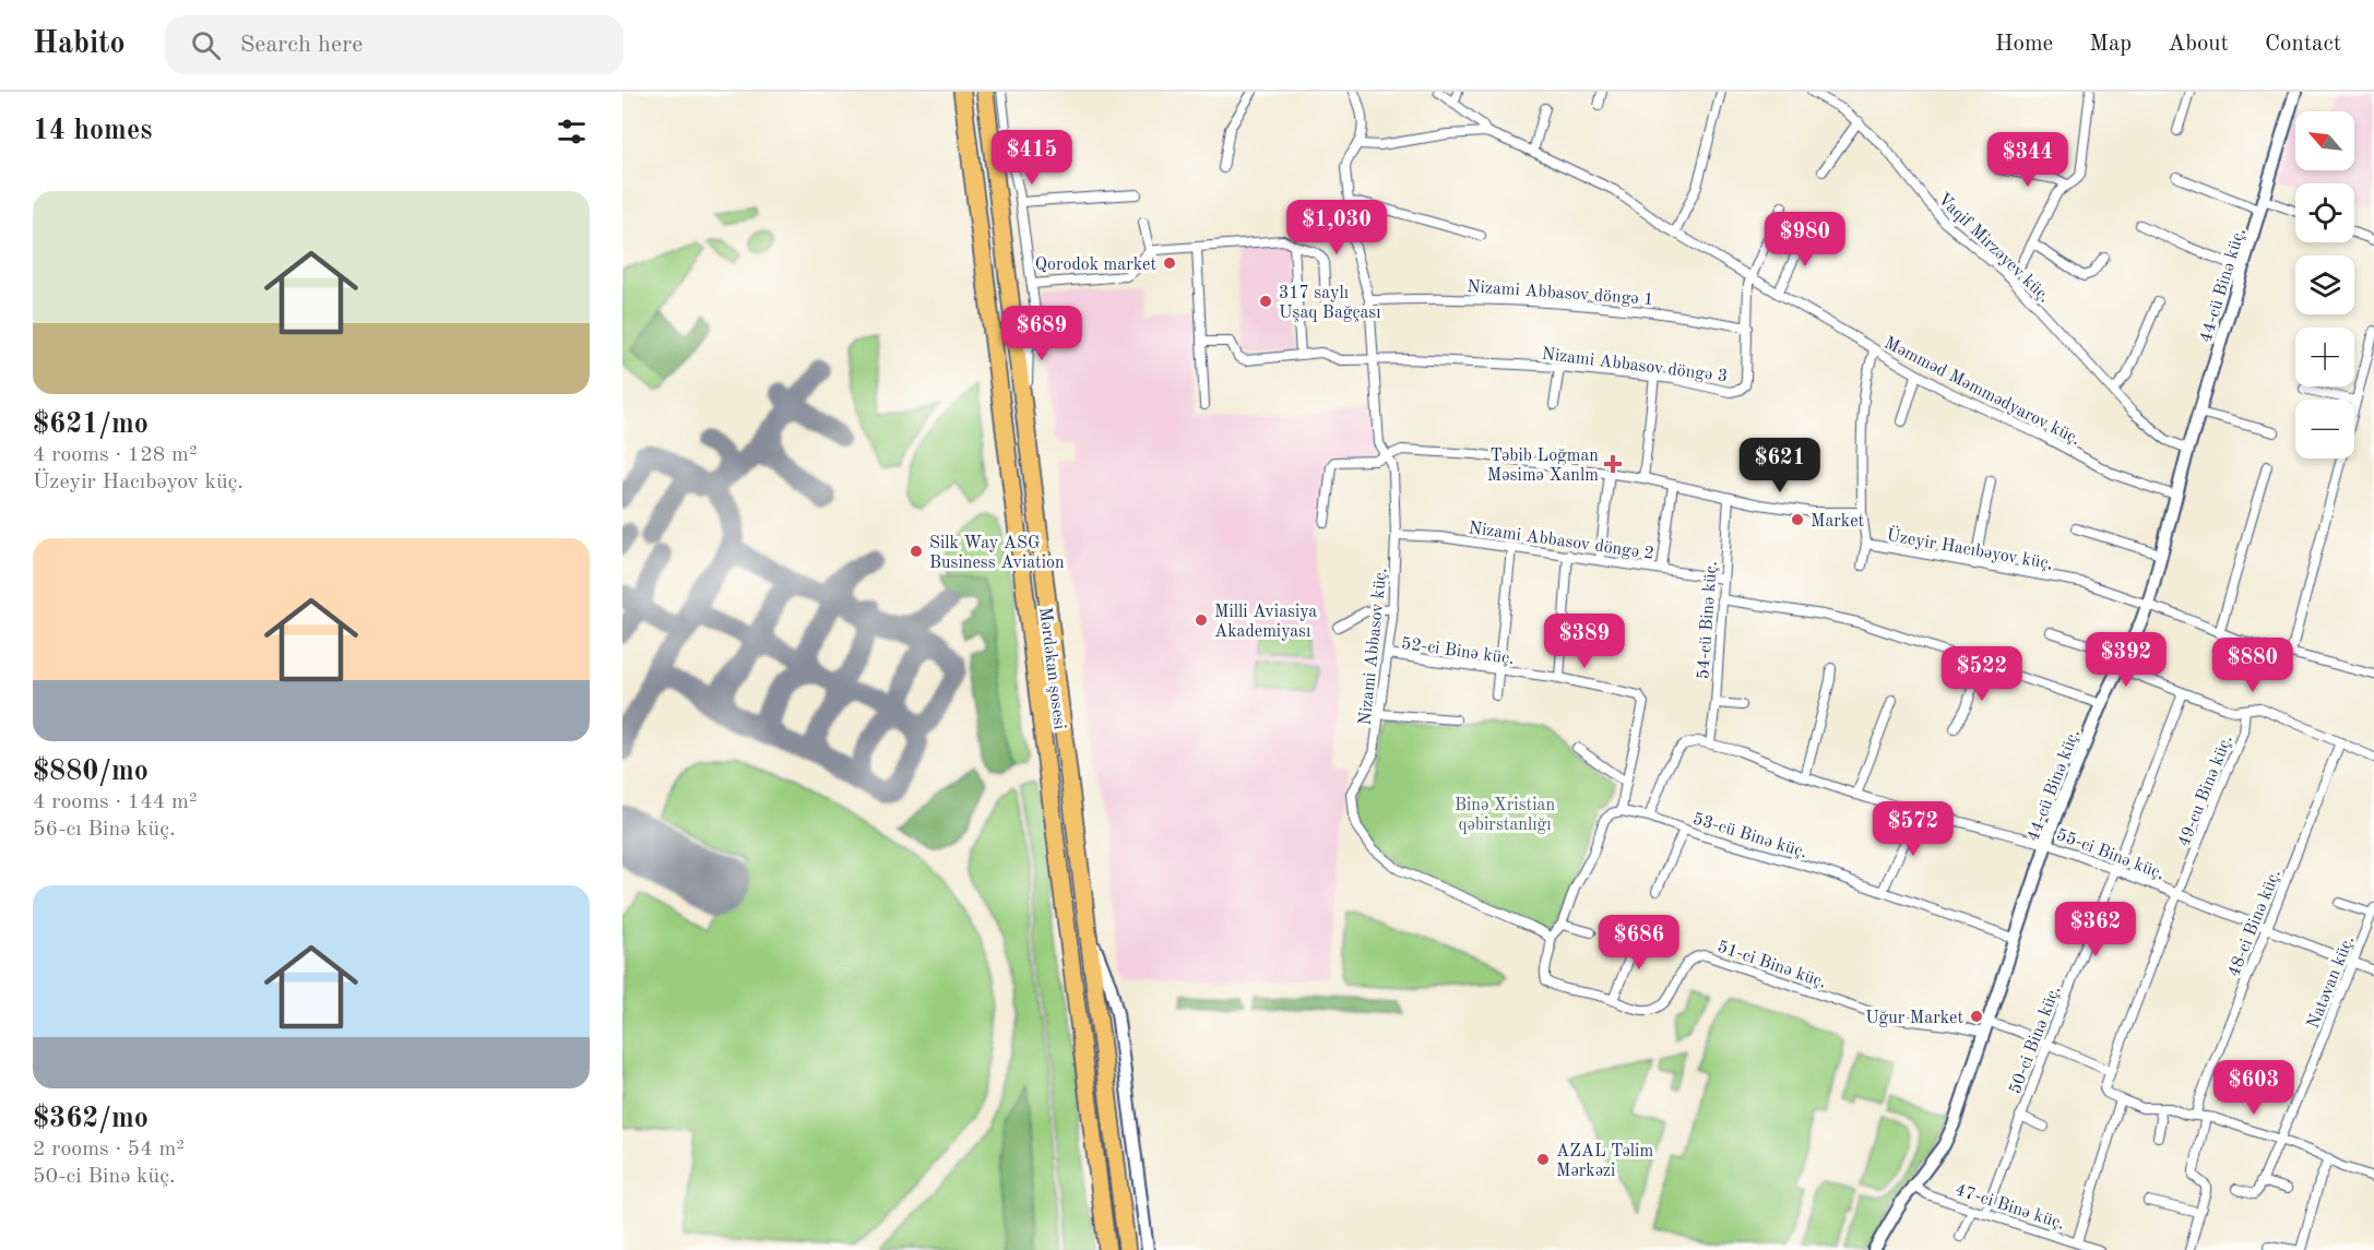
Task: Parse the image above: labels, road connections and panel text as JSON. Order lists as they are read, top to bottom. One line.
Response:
{"streets":{"highway":["Mərdəkan şosesi"],"street":["Vaqif Mirzəyev küç.","44-cü Binə küç.","Nizami Abbasov döngə 1","Nizami Abbasov döngə 3","Məmməd Məmmədyarov küç.","Nizami Abbasov döngə 2","Üzeyir Hacıbəyov küç.","54-cü Binə küç.","Nizami Abbasov küç.","52-ci Binə küç.","49-cu Binə küç.","53-cü Binə küç.","55-ci Binə küç.","48-ci Binə küç.","51-ci Binə küç.","Natəvan küç.","50-ci Binə küç.","47-ci Binə küç."]},"crossings":[["Vaqif Mirzəyev küç.","44-cü Binə küç."],["44-cü Binə küç.","Məmməd Məmmədyarov küç."],["44-cü Binə küç.","Üzeyir Hacıbəyov küç."],["44-cü Binə küç.","53-cü Binə küç."],["44-cü Binə küç.","55-ci Binə küç."],["44-cü Binə küç.","51-ci Binə küç."],["44-cü Binə küç.","47-ci Binə küç."],["Nizami Abbasov döngə 1","Nizami Abbasov döngə 3"],["Nizami Abbasov döngə 1","Nizami Abbasov küç."],["Nizami Abbasov döngə 3","Məmməd Məmmədyarov küç."],["Nizami Abbasov döngə 3","Nizami Abbasov küç."],["Məmməd Məmmədyarov küç.","Üzeyir Hacıbəyov küç."],["Məmməd Məmmədyarov küç.","Nizami Abbasov küç."],["Nizami Abbasov döngə 2","54-cü Binə küç."],["Nizami Abbasov döngə 2","Nizami Abbasov küç."],["54-cü Binə küç.","55-ci Binə küç."],["Nizami Abbasov küç.","52-ci Binə küç."],["Nizami Abbasov küç.","51-ci Binə küç."],["52-ci Binə küç.","53-cü Binə küç."],["49-cu Binə küç.","55-ci Binə küç."],["53-cü Binə küç.","55-ci Binə küç."],["55-ci Binə küç.","48-ci Binə küç."],["55-ci Binə küç.","Natəvan küç."],["55-ci Binə küç.","50-ci Binə küç."],["50-ci Binə küç.","47-ci Binə küç."]],"parks":["Binə Xristian qəbirstanlığı"],"places":{"other":["Qorodok market","317 saylı Uşaq Bağçası","Market","Silk Way ASG Business Aviation","Milli Aviasiya Akademiyası","Uğur Market","AZAL Təlim Mərkəzi"],"health":["Təbib Loğman Məsimə Xanlm"]},"north":"top left","page":{"header":"Habito","search":"Search here","nav":["Home","Map","About","Contact"],"heading":"14 homes","map_buttons":["+","−"],"price":["$415","$344","$1,030","$980","$689","$621","$389","$392","$880","$522","$572","$362","$686","$603"],"list":[{"name":"$621/mo","note":"4 rooms · 128 m² · Üzeyir Hacıbəyov küç."},{"name":"$880/mo","note":"4 rooms · 144 m² · 56-cı Binə küç."},{"name":"$362/mo","note":"2 rooms · 54 m² · 50-ci Binə küç."}]}}
